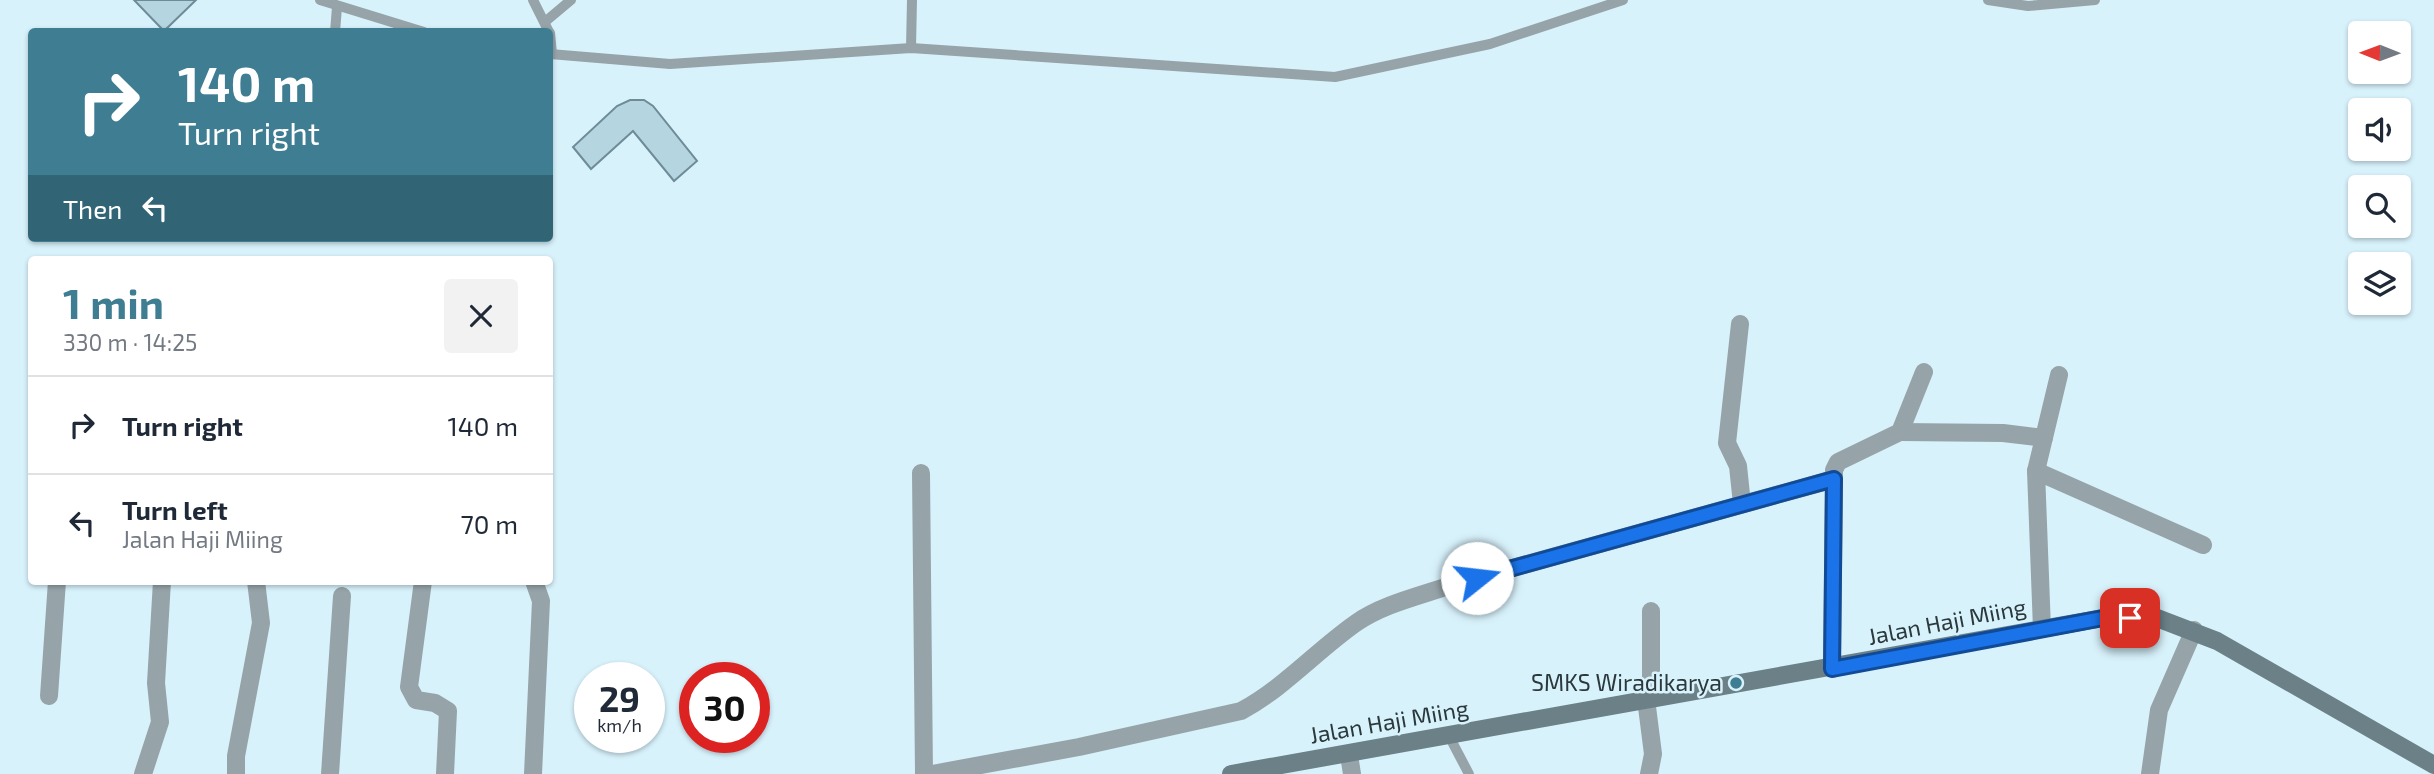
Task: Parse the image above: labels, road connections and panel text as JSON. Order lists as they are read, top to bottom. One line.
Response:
{"streets":{"main road":["Jalan Haji Miing"]},"places":["SMKS Wiradikarya"],"north":"left","page":{"turn":["140 m","Turn right"],"then":"Then","heading":["1 min","330 m · 14:25"],"list":[{"name":"Turn right","value":"140 m"},{"name":"Turn left","note":"Jalan Haji Miing","value":"70 m"}],"speed":"29 km/h","limit":"30"}}
